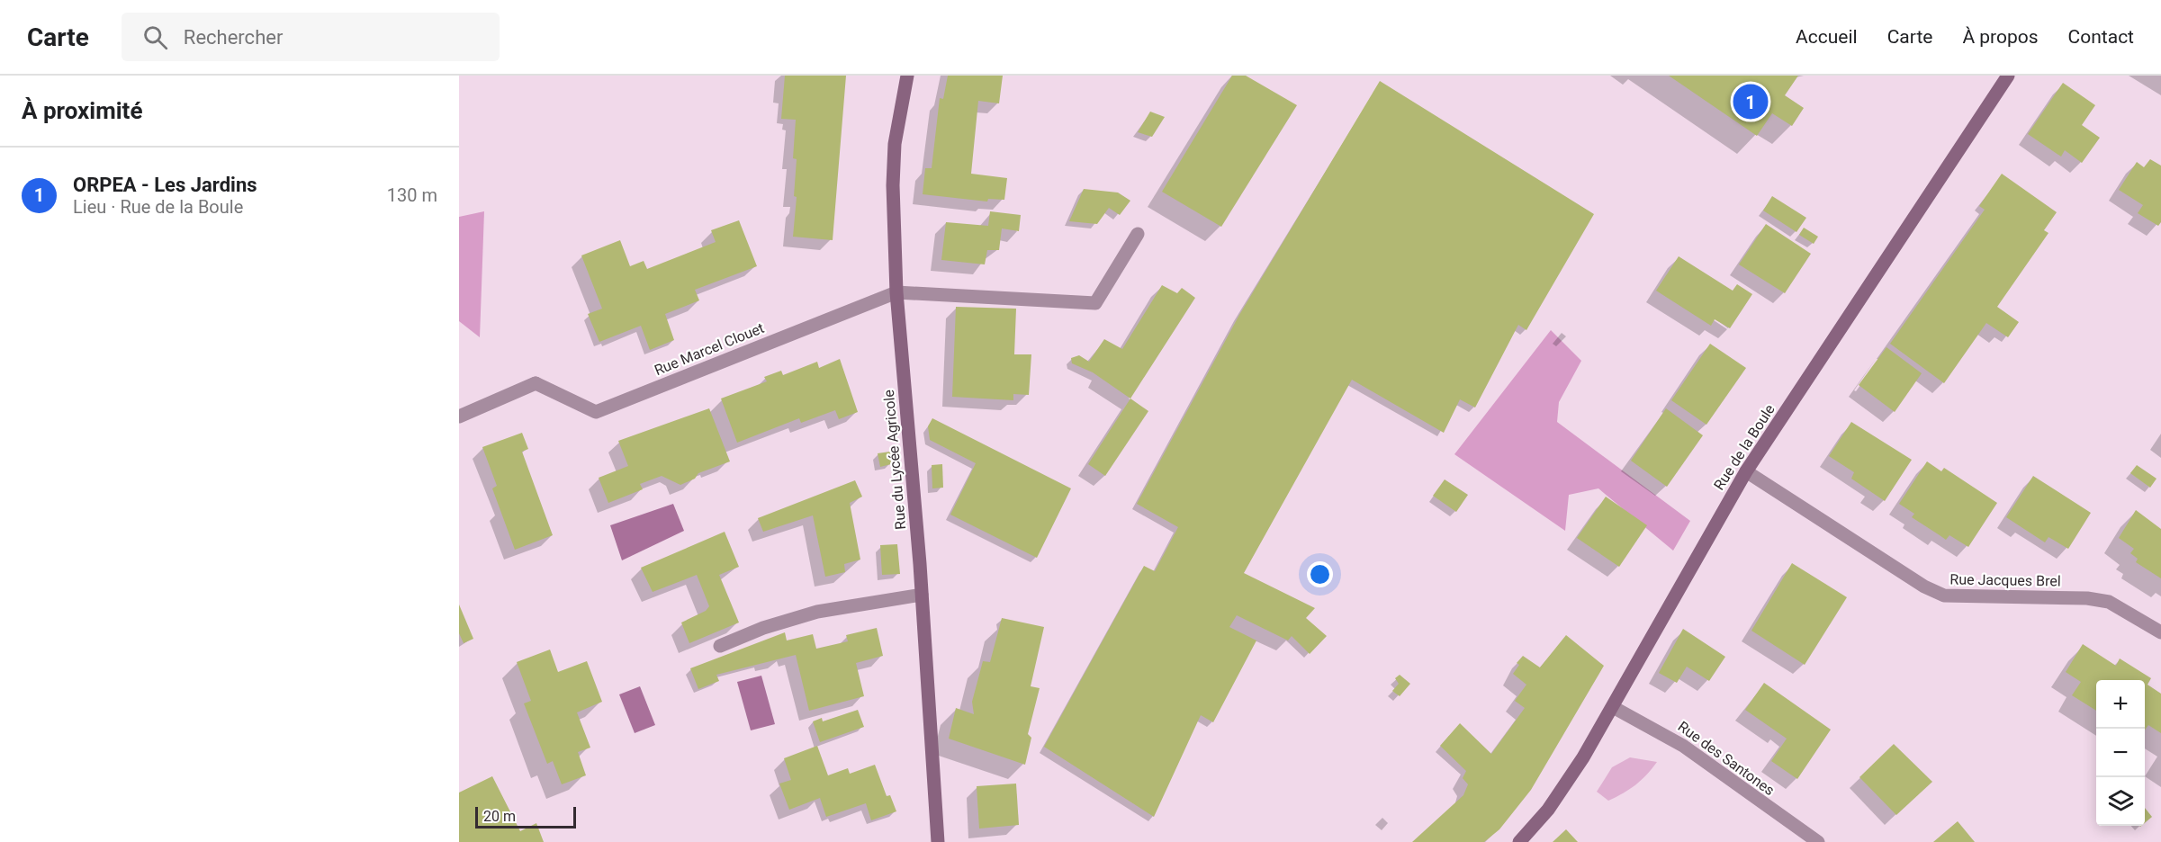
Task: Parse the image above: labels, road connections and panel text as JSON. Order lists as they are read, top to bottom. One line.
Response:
{"streets":{"street":["Rue Marcel Clouet","Rue de la Boule","Rue du Lycée Agricole","Rue Jacques Brel","Rue des Santones"]},"crossings":[["Rue Marcel Clouet","Rue du Lycée Agricole"],["Rue de la Boule","Rue Jacques Brel"],["Rue de la Boule","Rue des Santones"]],"scale_bar":"20 m","page":{"header":"Carte","search":"Rechercher","nav":["Accueil","Carte","À propos","Contact"],"heading":"À proximité","pins":"1","list":[{"mark":"1","name":"ORPEA - Les Jardins","note":"Lieu · Rue de la Boule","value":"130 m"}],"map_buttons":["+","−"],"scale":"20 m"}}
